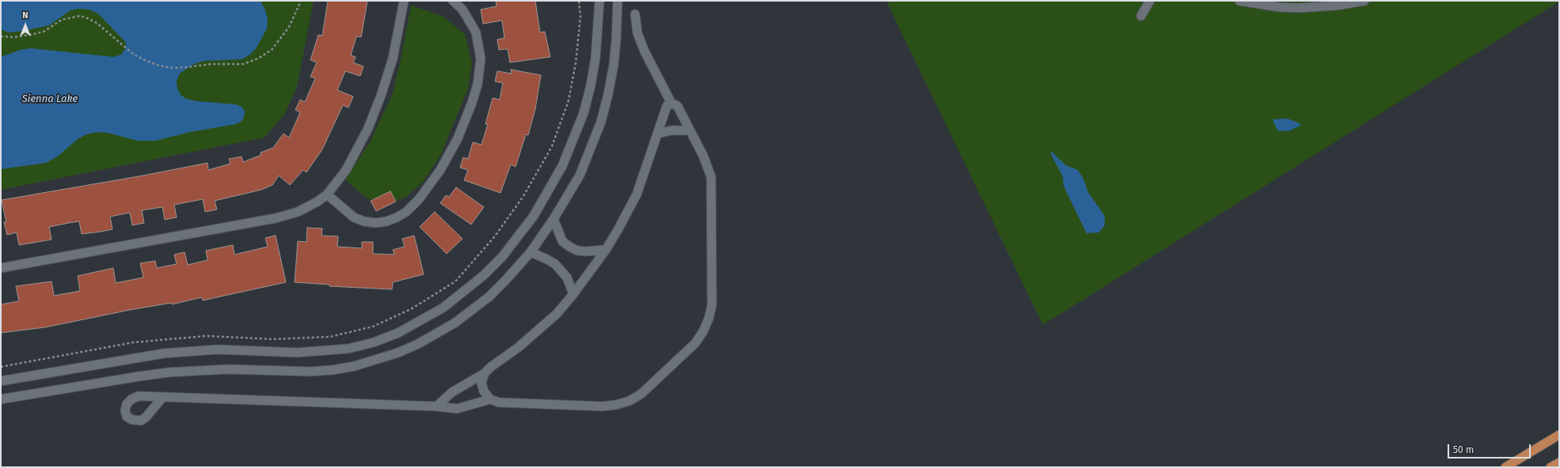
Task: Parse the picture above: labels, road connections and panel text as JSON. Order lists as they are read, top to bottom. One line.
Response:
{"water":["Sienna Lake"],"scale_bar":"50 m","north":"top"}
